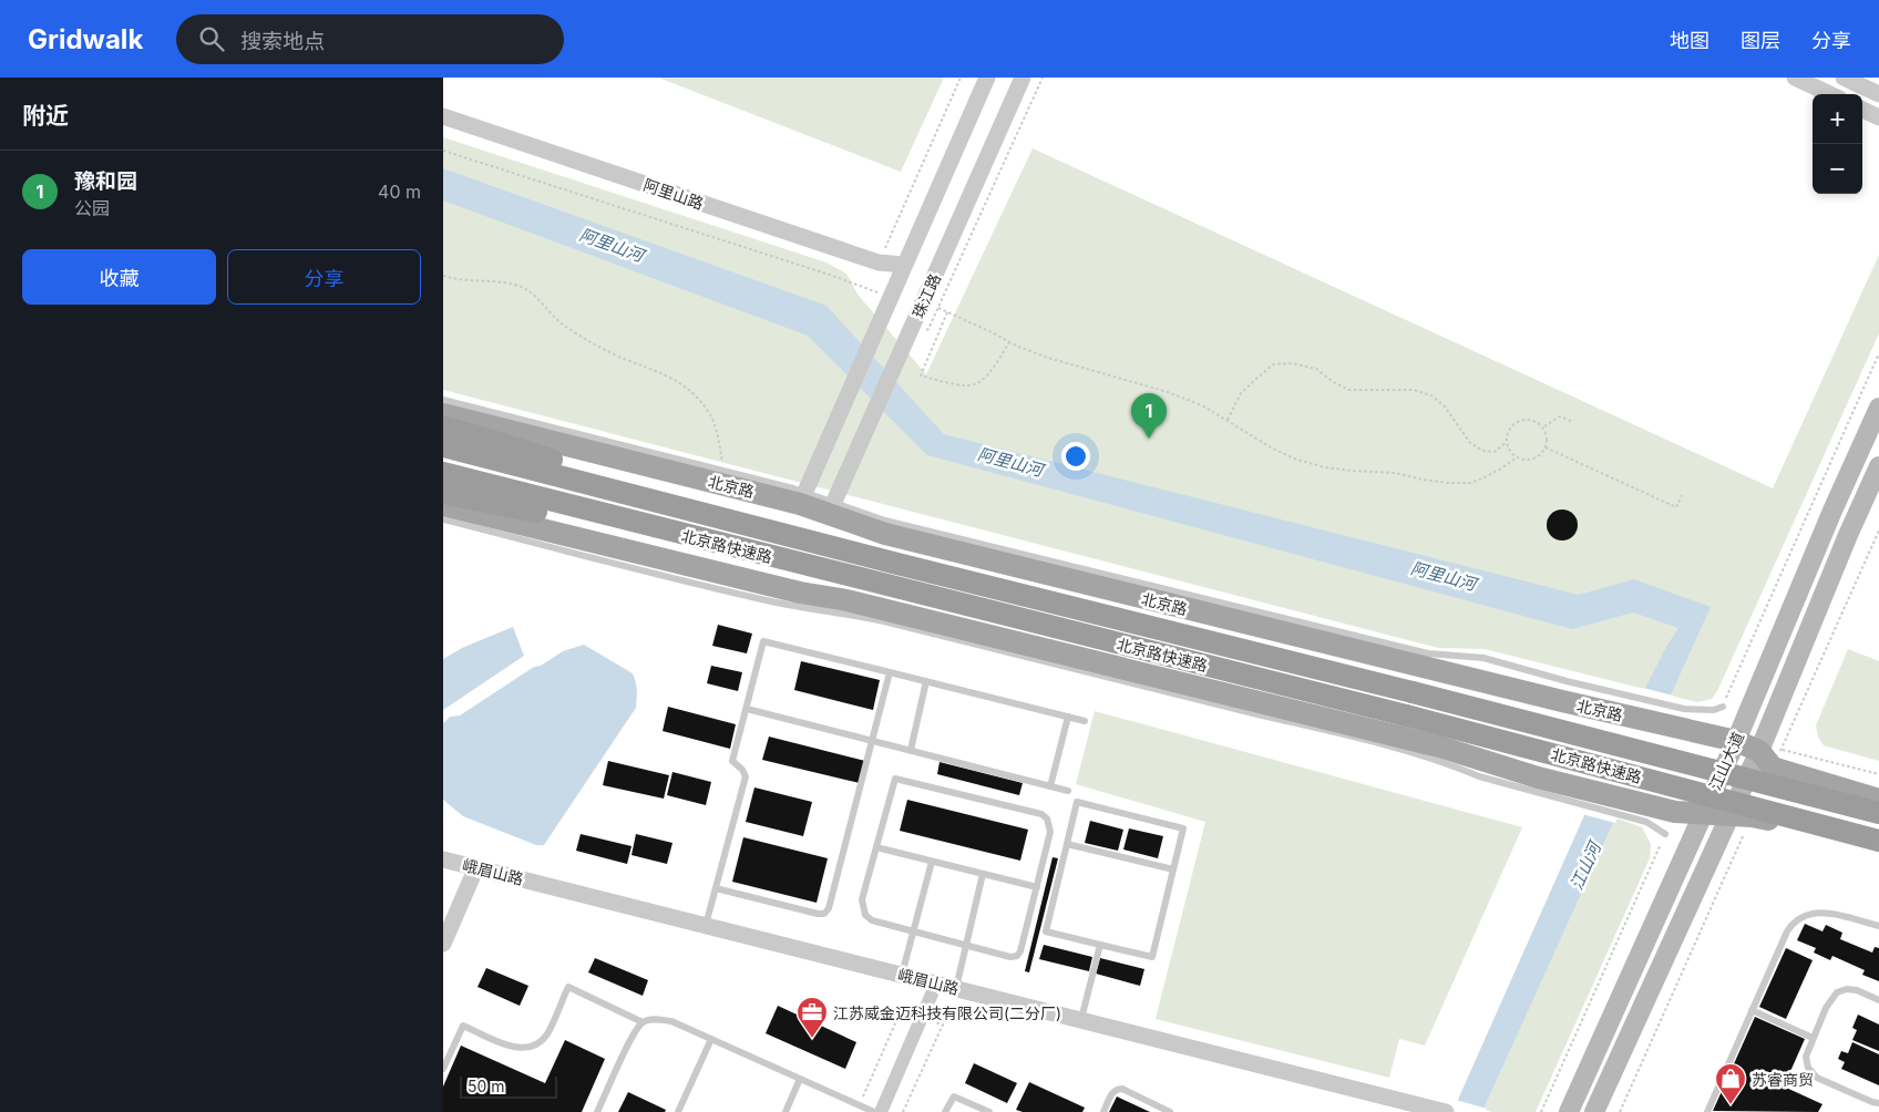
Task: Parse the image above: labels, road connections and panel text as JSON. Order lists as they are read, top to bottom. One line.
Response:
{"streets":{"highway":["北京路快速路"],"main road":["北京路","江山大道"],"street":["阿里山路","珠江路","峨眉山路"]},"crossings":[["珠江路","北京路"],["北京路","江山大道"]],"water":["阿里山河","江山河"],"places":{"office":["江苏威金迈科技有限公司(二分厂)"],"shop":["苏睿商贸"]},"scale_bar":"50 m","page":{"header":"Gridwalk","search":"搜索地点","nav":["地图","图层","分享"],"heading":"附近","map_buttons":["+","−"],"list":[{"mark":"1","name":"豫和园","note":"公园","value":"40 m"}],"buttons":["收藏","分享"],"pins":"1","scale":"50 m"}}
